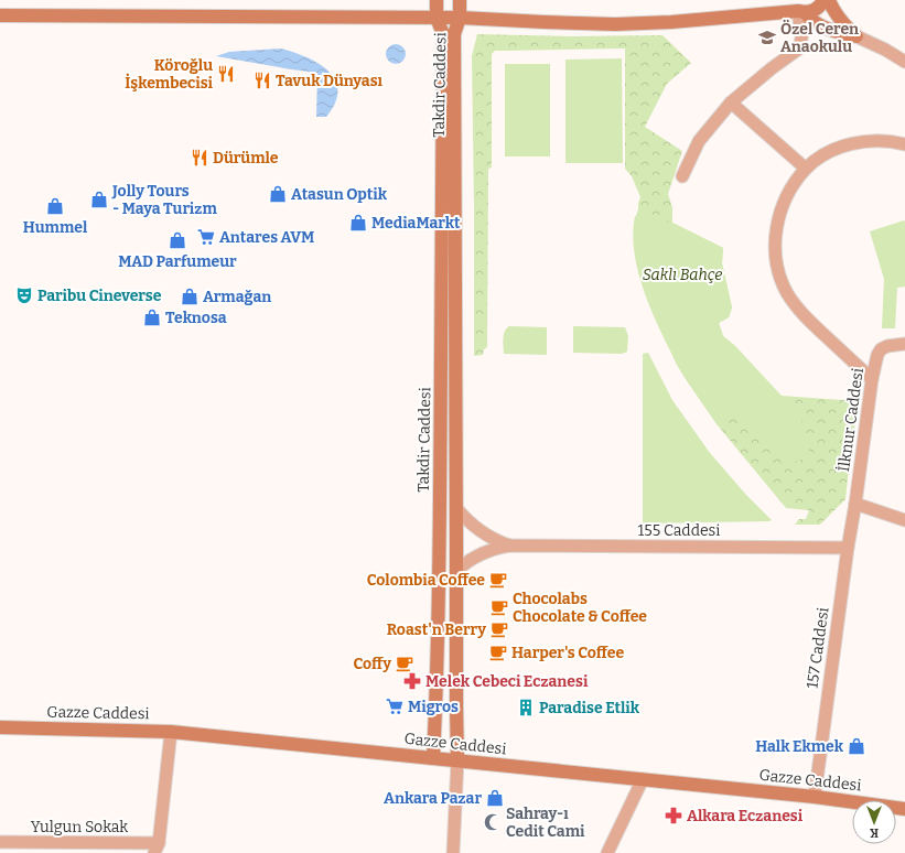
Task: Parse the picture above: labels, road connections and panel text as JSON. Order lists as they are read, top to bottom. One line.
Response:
{"streets":{"main road":["Takdir Caddesi","Gazze Caddesi"],"street":["İlknur Caddesi","155 Caddesi","157 Caddesi","Yulgun Sokak"]},"crossings":[["Takdir Caddesi","155 Caddesi"],["Takdir Caddesi","Gazze Caddesi"],["İlknur Caddesi","157 Caddesi"],["155 Caddesi","157 Caddesi"],["157 Caddesi","Gazze Caddesi"]],"parks":["Saklı Bahçe"],"places":{"school or university":["Özel Ceren Anaokulu"],"restaurant":["Köroğlu İşkembecisi","Tavuk Dünyası","Dürümle"],"shop":["Atasun Optik","Jolly Tours - Maya Turizm","Hummel","MediaMarkt","MAD Parfumeur","Armağan","Teknosa","Halk Ekmek","Ankara Pazar"],"supermarket":["Antares AVM","Migros"],"theatre":["Paribu Cineverse"],"cafe":["Colombia Coffee","Chocolabs Chocolate & Coffee","Roast'n Berry","Harper's Coffee","Coffy"],"pharmacy":["Melek Cebeci Eczanesi","Alkara Eczanesi"],"building":["Paradise Etlik"],"mosque":["Sahray-ı Cedit Cami"]},"north":"bottom"}
